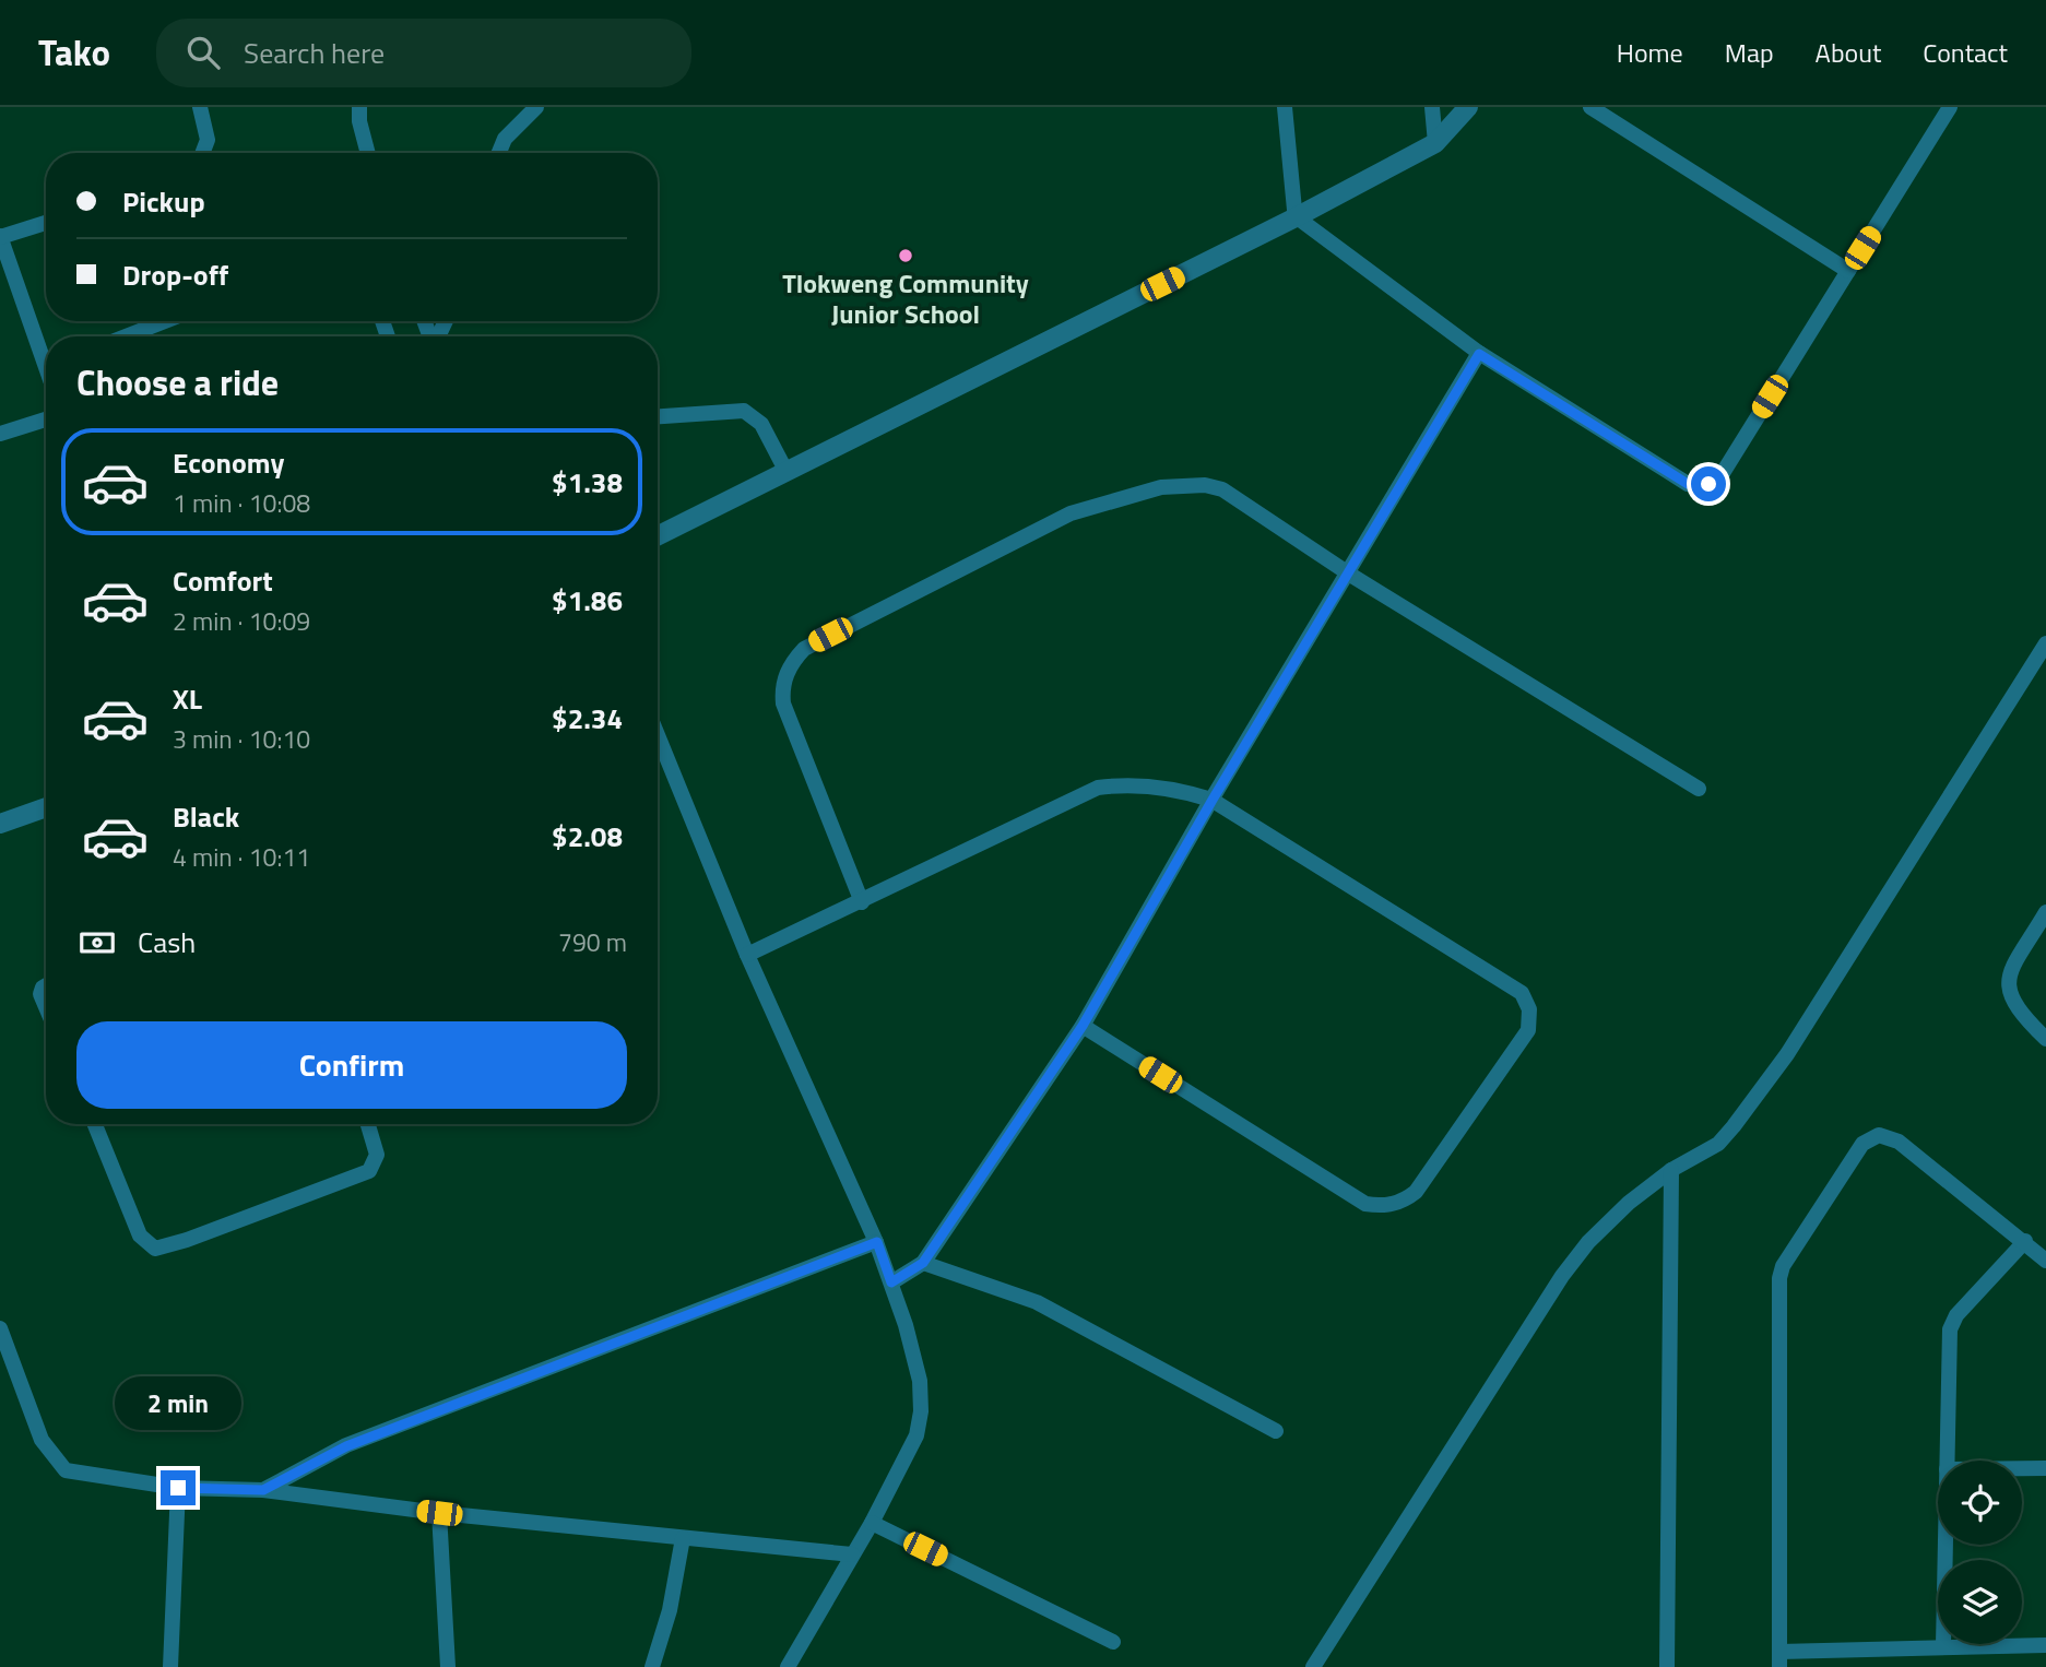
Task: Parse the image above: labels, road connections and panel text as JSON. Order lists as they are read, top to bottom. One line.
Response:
{"places":["Tlokweng Community Junior School"],"page":{"header":"Tako","search":"Search here","nav":["Home","Map","About","Contact"],"banner":["Pickup","Drop-off"],"heading":"Choose a ride","list":[{"name":"Economy","note":"1 min · 10:08","value":"$1.38"},{"name":"Comfort","note":"2 min · 10:09","value":"$1.86"},{"name":"XL","note":"3 min · 10:10","value":"$2.34"},{"name":"Black","note":"4 min · 10:11","value":"$2.08"}],"pay":["Cash","790 m"],"buttons":"Confirm","bubble":"2 min"}}
